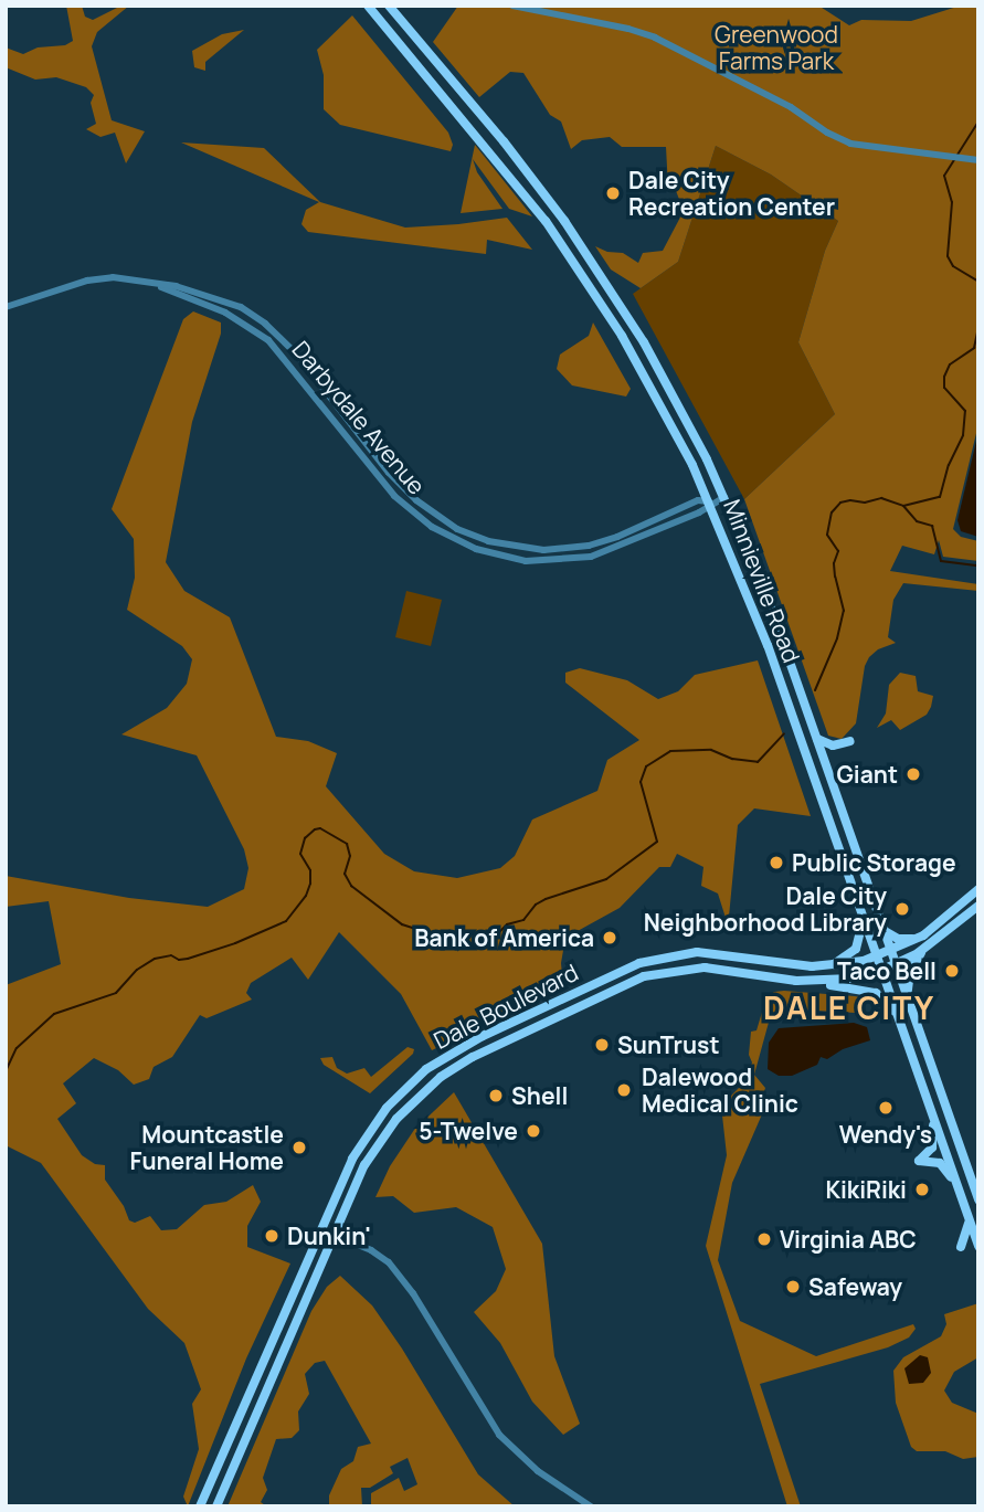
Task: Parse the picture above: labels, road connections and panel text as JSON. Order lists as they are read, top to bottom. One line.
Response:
{"streets":{"main road":["Minnieville Road","Dale Boulevard"],"street":["Darbydale Avenue"]},"crossings":[["Darbydale Avenue","Minnieville Road"],["Minnieville Road","Dale Boulevard"]],"districts":["DALE CITY"],"parks":["Greenwood Farms Park"],"places":["Dale City Recreation Center","Giant","Public Storage","Dale City Neighborhood Library","Bank of America","Taco Bell","SunTrust","Dalewood Medical Clinic","Shell","Wendy's","5-Twelve","Mountcastle Funeral Home","KikiRiki","Dunkin'","Virginia ABC","Safeway"]}
